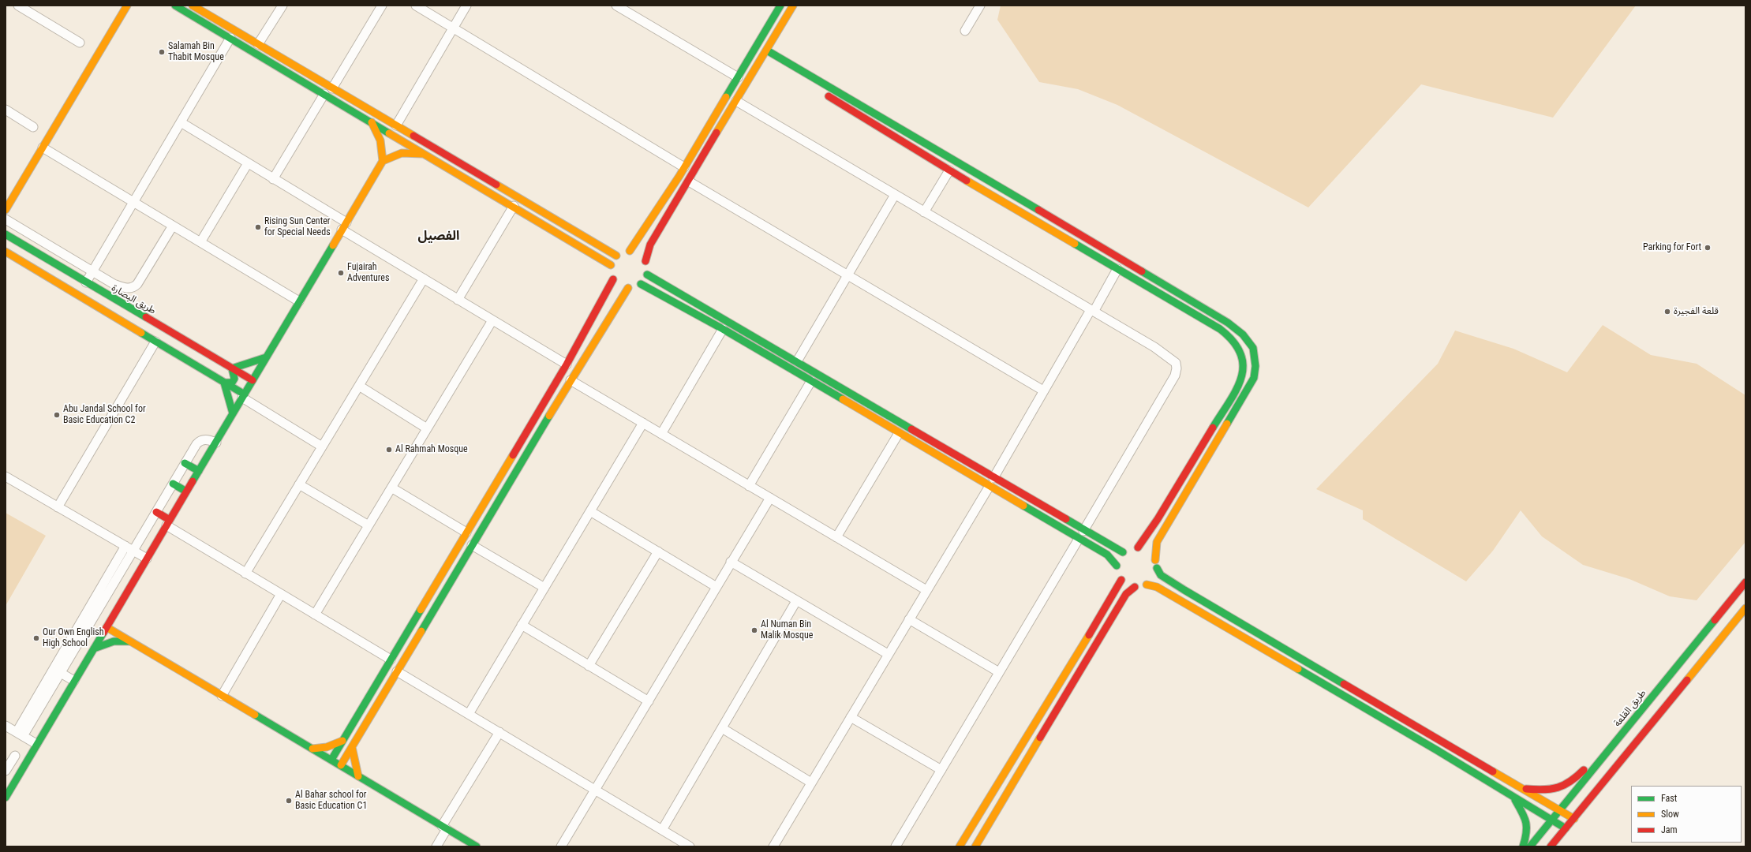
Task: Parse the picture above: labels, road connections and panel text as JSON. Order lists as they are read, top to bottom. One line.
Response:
{"streets":{"street":["طريق البصارة","طريق القلعة"]},"districts":["الفصيل"],"places":["Salamah Bin Thabit Mosque","Rising Sun Center for Special Needs","Parking for Fort","Fujairah Adventures","قلعة الفجيرة","Abu Jandal School for Basic Education C2","Al Rahmah Mosque","Al Numan Bin Malik Mosque","Our Own English High School","Al Bahar school for Basic Education C1"],"legend":["Fast","Slow","Jam"]}
